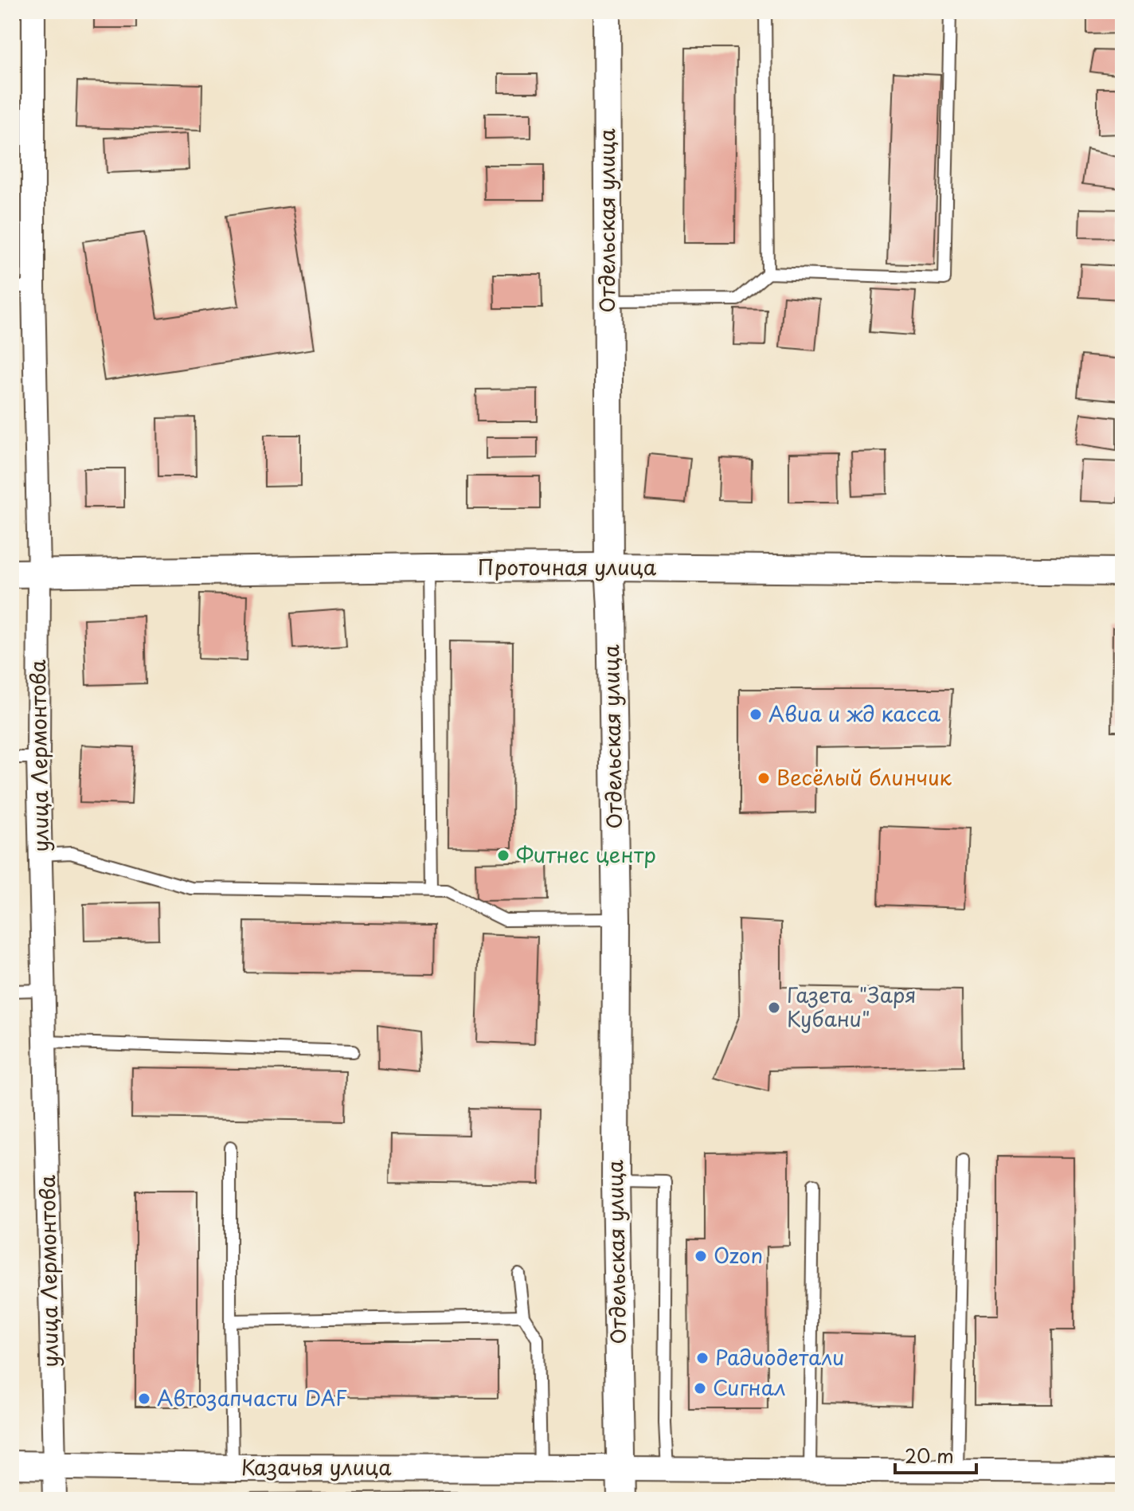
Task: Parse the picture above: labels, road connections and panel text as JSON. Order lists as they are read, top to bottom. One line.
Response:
{"streets":{"street":["Отдельская улица","Проточная улица","улица Лермонтова","Казачья улица"]},"crossings":[["Отдельская улица","Проточная улица"],["Отдельская улица","Казачья улица"],["Проточная улица","улица Лермонтова"],["улица Лермонтова","Казачья улица"]],"places":["Авиа и жд касса","Весёлый блинчик","Фитнес центр","Газета \"Заря Кубани\"","Ozon","Радиодетали","Сигнал","Автозапчасти DAF"],"scale_bar":"20 m"}
